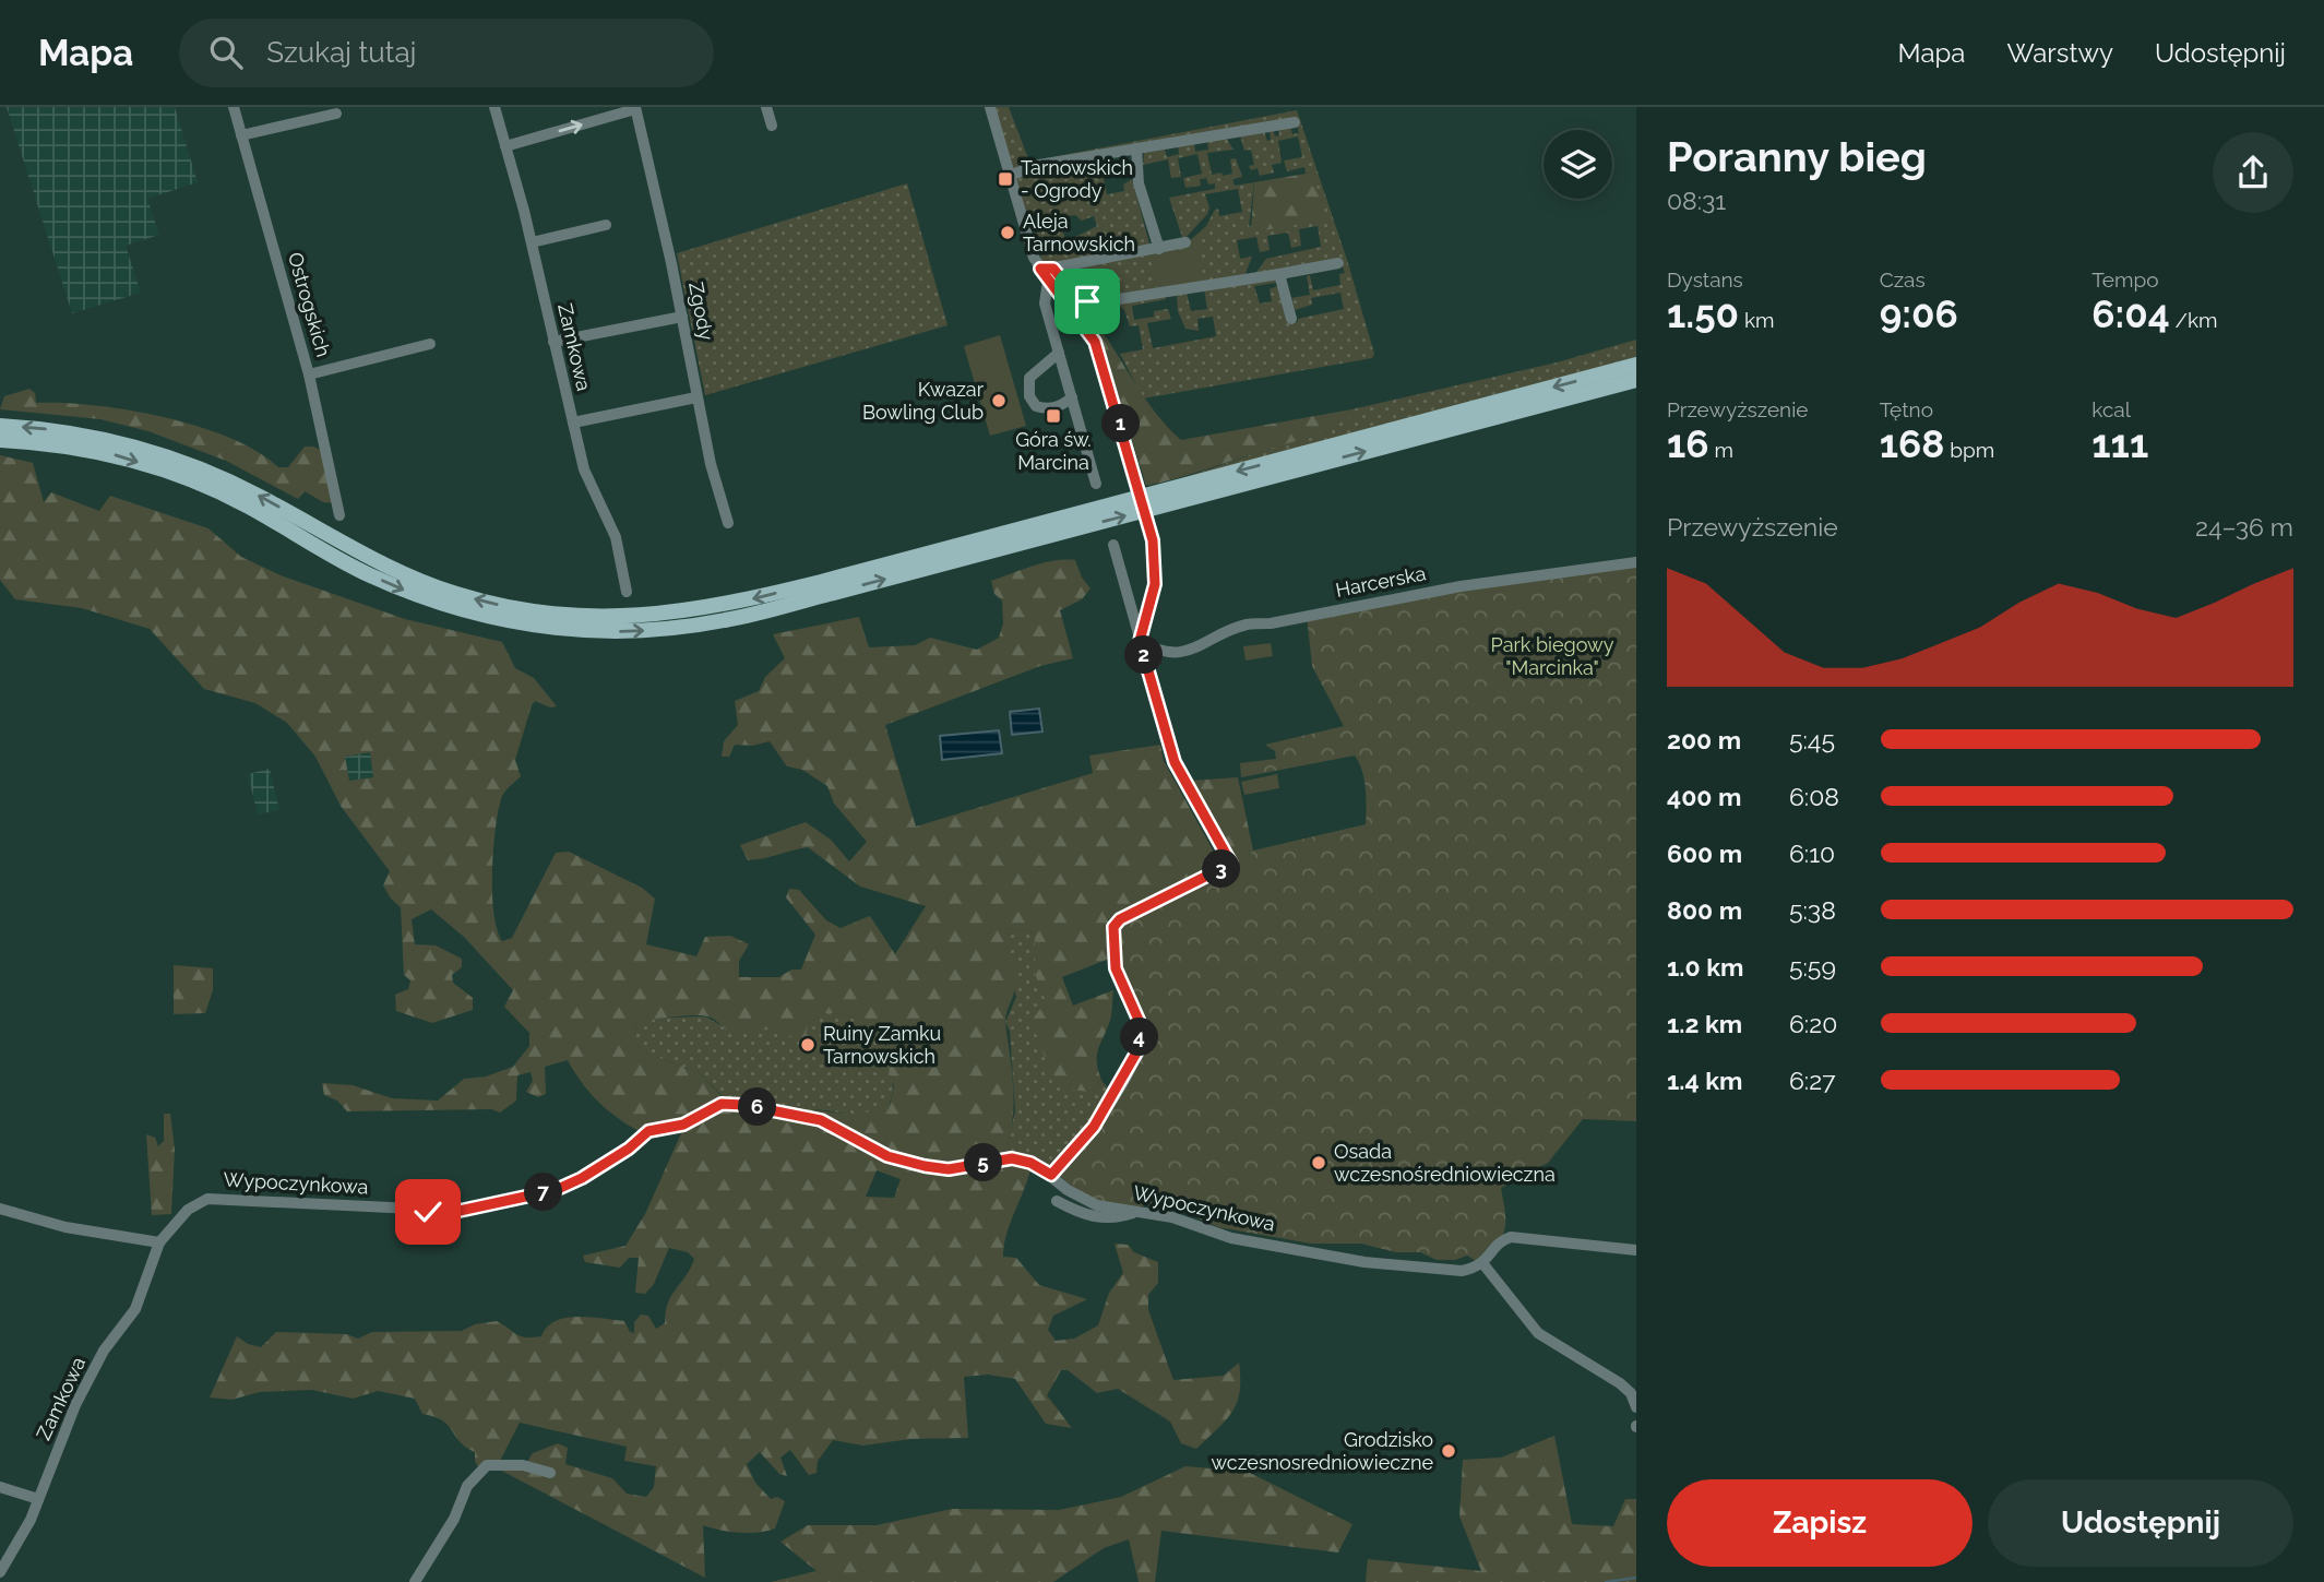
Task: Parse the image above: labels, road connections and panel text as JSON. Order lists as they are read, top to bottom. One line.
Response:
{"streets":{"street":["Ostrogskich","Zgody","Zamkowa","Harcerska","Wypoczynkowa"]},"crossings":[["Zamkowa","Wypoczynkowa"]],"parks":["Park biegowy \"Marcinka\""],"places":{"transit":["Tarnowskich - Ogrody","Góra św. Marcina"],"other":["Aleja Tarnowskich","Kwazar Bowling Club","Ruiny Zamku Tarnowskich","Osada wczesnośredniowieczna","Grodzisko wczesnosredniowieczne"]},"page":{"header":"Mapa","search":"Szukaj tutaj","nav":["Mapa","Warstwy","Udostępnij"],"heading":["Poranny bieg","08:31"],"stats":[["Dystans","1.50 km"],["Czas","9:06"],["Tempo","6:04 /km"],["Przewyższenie","16 m"],["Tętno","168 bpm"],["kcal","111"]],"pins":["1","2","3","4","6","5","7"],"chart":["Przewyższenie","24–36 m"],"list":[{"name":"200 m","note":"5:45"},{"name":"400 m","note":"6:08"},{"name":"600 m","note":"6:10"},{"name":"800 m","note":"5:38"},{"name":"1.0 km","note":"5:59"},{"name":"1.2 km","note":"6:20"},{"name":"1.4 km","note":"6:27"}],"buttons":["Zapisz","Udostępnij"]}}
